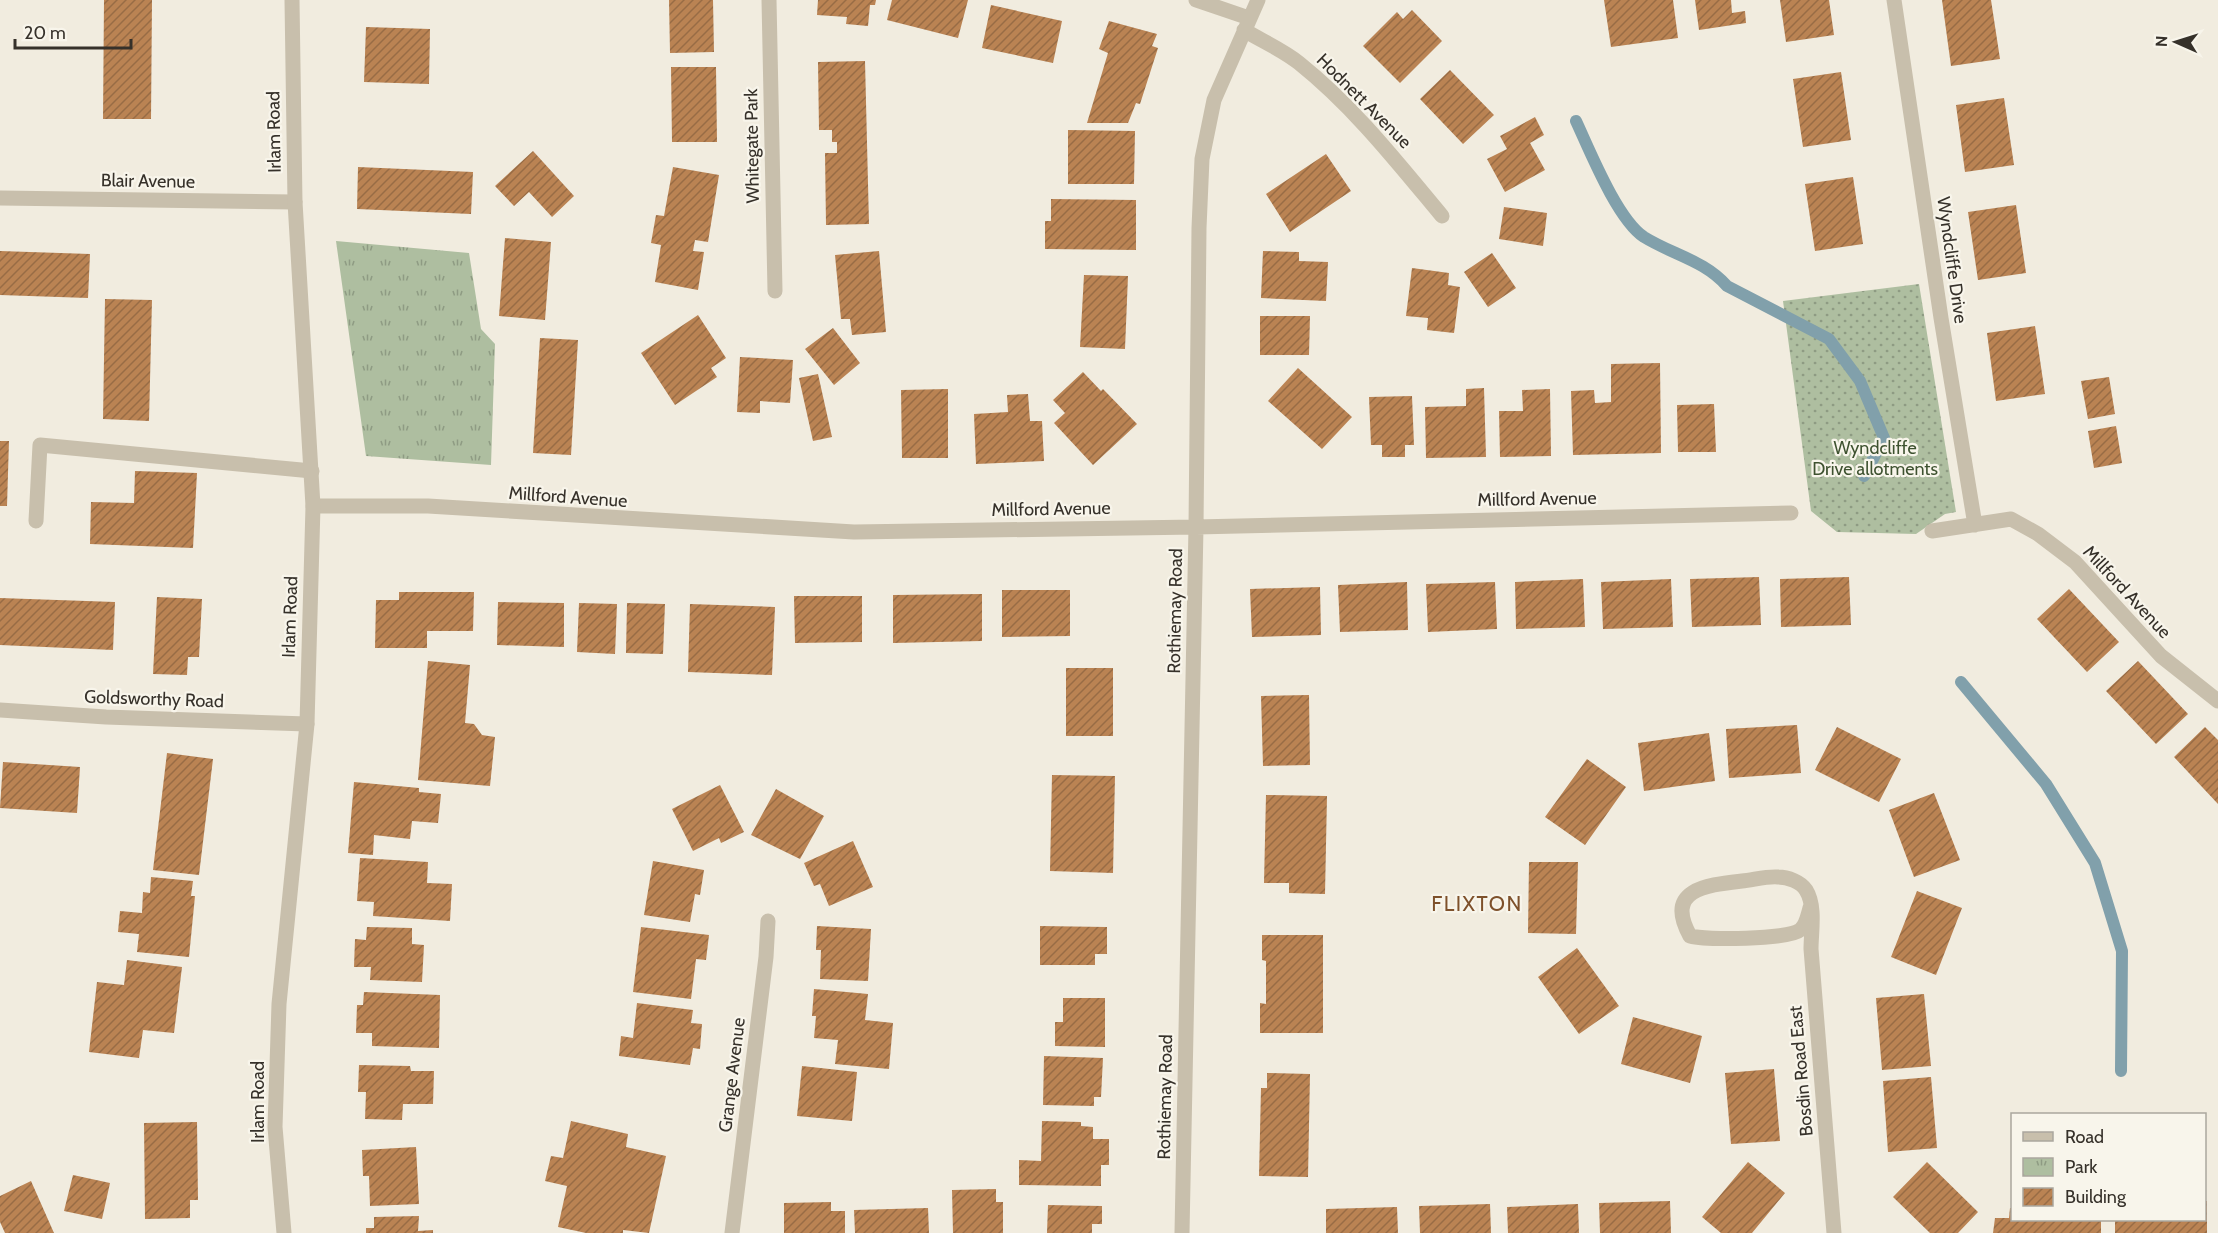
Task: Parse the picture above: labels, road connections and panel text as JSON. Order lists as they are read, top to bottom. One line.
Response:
{"streets":{"street":["Hodnett Avenue","Irlam Road","Whitegate Park","Blair Avenue","Wyndcliffe Drive","Millford Avenue","Rothiemay Road","Goldsworthy Road","Bosdin Road East","Grange Avenue"]},"crossings":[["Hodnett Avenue","Rothiemay Road"],["Irlam Road","Blair Avenue"],["Irlam Road","Millford Avenue"],["Irlam Road","Goldsworthy Road"],["Wyndcliffe Drive","Millford Avenue"],["Millford Avenue","Rothiemay Road"]],"districts":["FLIXTON"],"parks":["Wyndcliffe Drive allotments"],"legend":["Road","Park","Building"],"scale_bar":"20 m","north":"left"}
